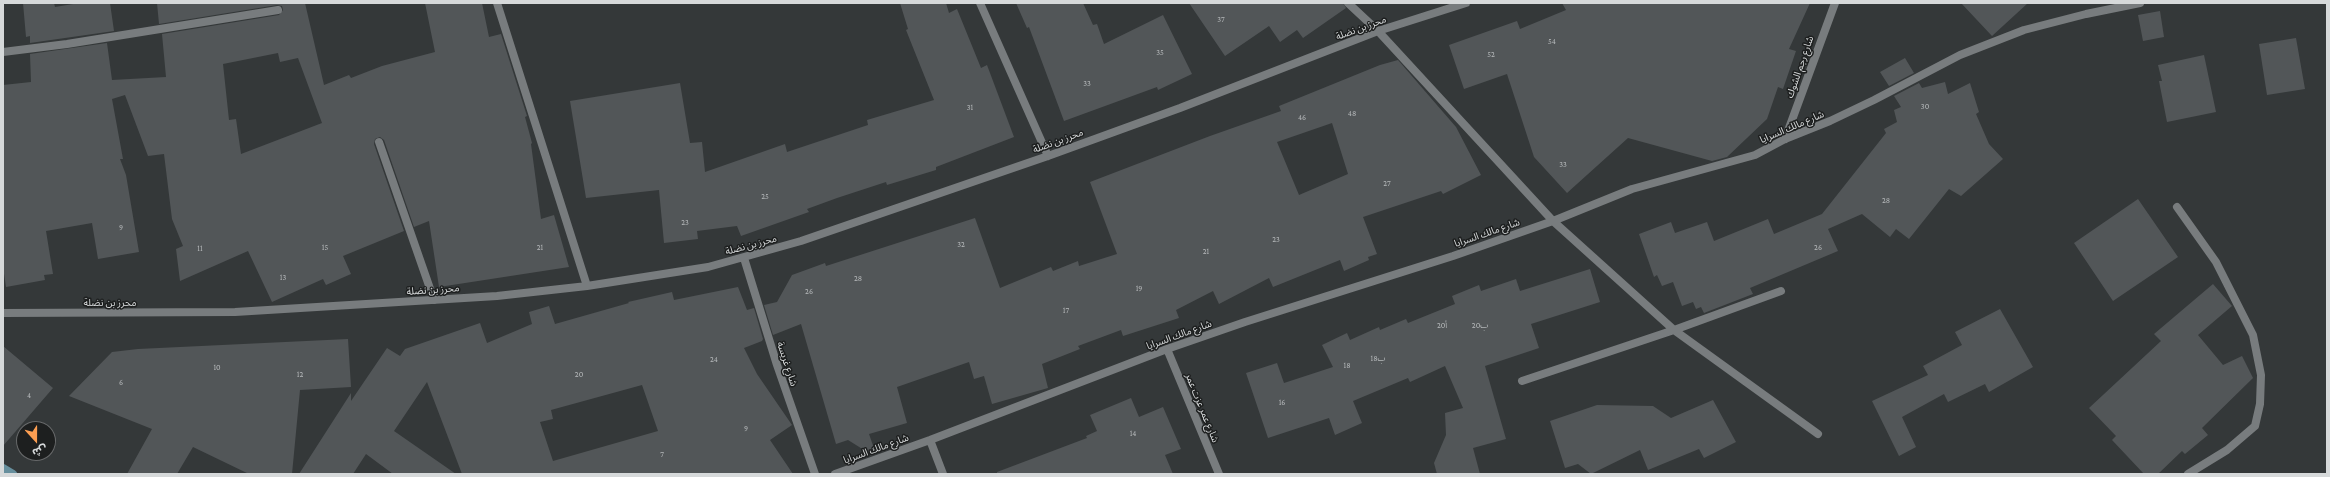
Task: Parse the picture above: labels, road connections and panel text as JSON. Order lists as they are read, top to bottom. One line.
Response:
{"streets":{"street":["محرز بن نضلة","شارع رجم الشوك","شارع مالك السرايا","شارع غريسة","شارع عمر عزت عمر"]},"crossings":[["محرز بن نضلة","شارع غريسة"],["شارع رجم الشوك","شارع مالك السرايا"],["شارع مالك السرايا","شارع عمر عزت عمر"]],"house_numbers":["37","54","35","52","33","30","31","48","46","33","27","25","28","23","9","23","32","15","21","26","11","21","13","28","19","26","17","20أ","20ب","18ب","24","18","10","12","20","6","4","16","9","14","7"],"north":"bottom"}
